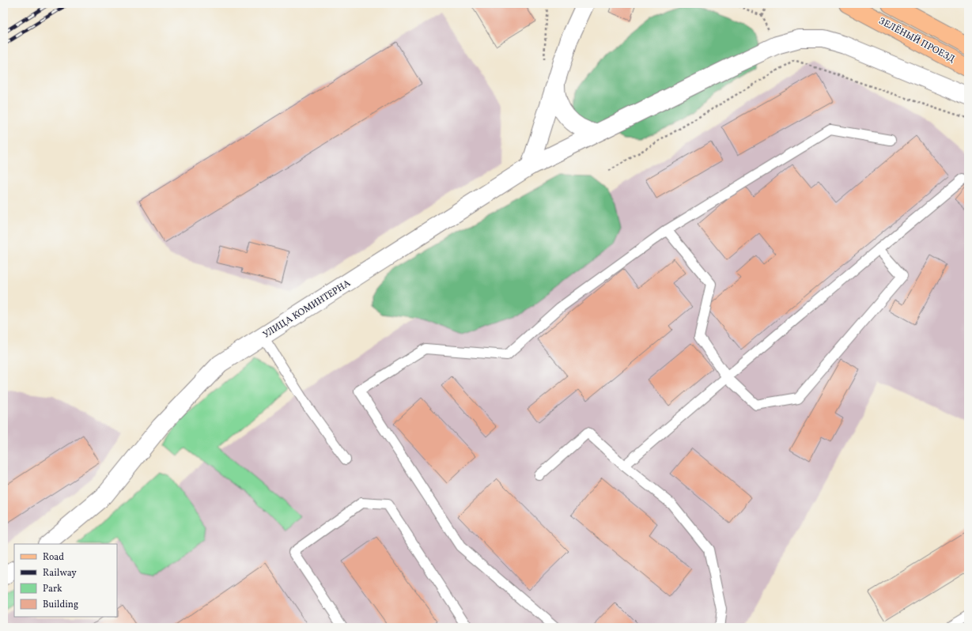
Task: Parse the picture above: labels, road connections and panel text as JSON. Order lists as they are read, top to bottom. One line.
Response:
{"streets":{"main road":["ЗЕЛЁНЫЙ ПРОЕЗД"],"street":["УЛИЦА КОМИНТЕРНА"]},"legend":["Road","Railway","Park","Building"]}
